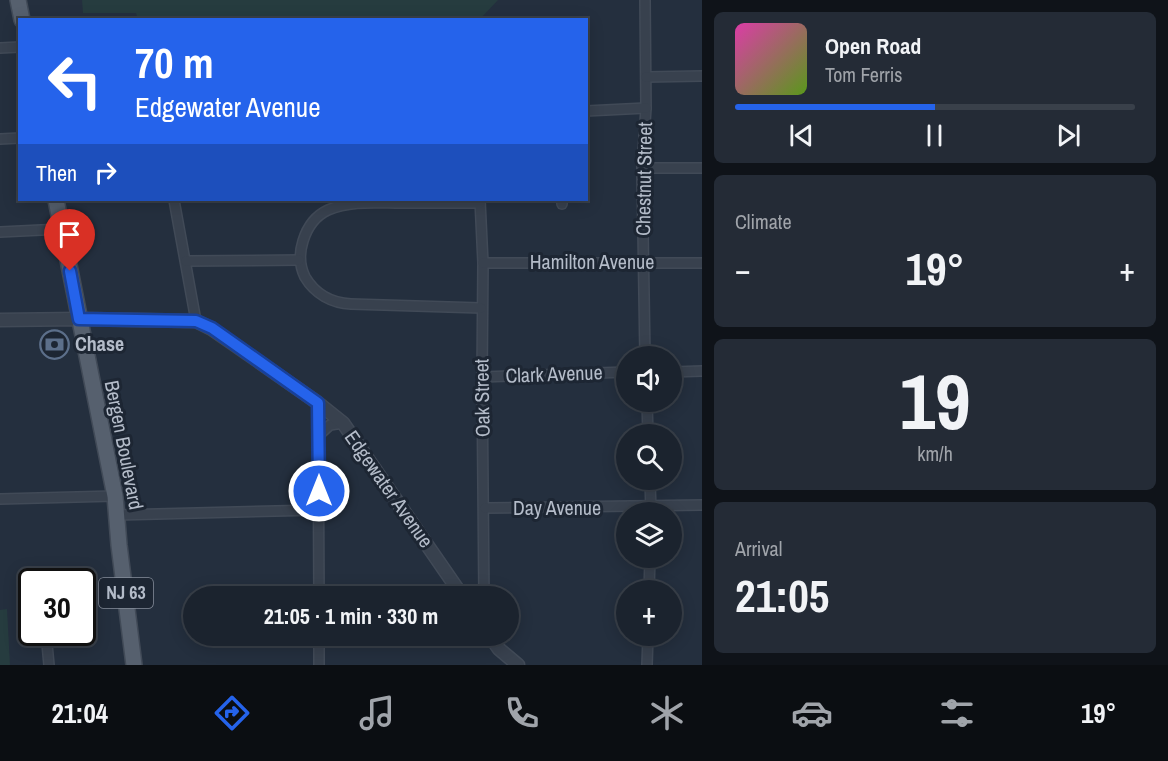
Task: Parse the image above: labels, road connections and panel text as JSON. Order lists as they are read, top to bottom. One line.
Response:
{"streets":{"main road":["Bergen Boulevard","NJ 63"],"street":["Chestnut Street","Hamilton Avenue","Clark Avenue","Oak Street","Edgewater Avenue","Day Avenue"]},"crossings":[["Chestnut Street","Hamilton Avenue"],["Hamilton Avenue","Oak Street"],["Clark Avenue","Oak Street"],["Oak Street","Day Avenue"],["Bergen Boulevard","Edgewater Avenue"]],"places":{"bank":["Chase"]},"page":{"turn":["70 m","Edgewater Avenue"],"song":["Open Road","Tom Ferris"],"then":"Then","tile":["Climate",["19","km/h"],["Arrival","21:05"]],"heat":["−","19°","+"],"map_buttons":"+","limit":"30","trip":"21:05 · 1 min · 330 m","tabs":["21:04","19°"]}}
